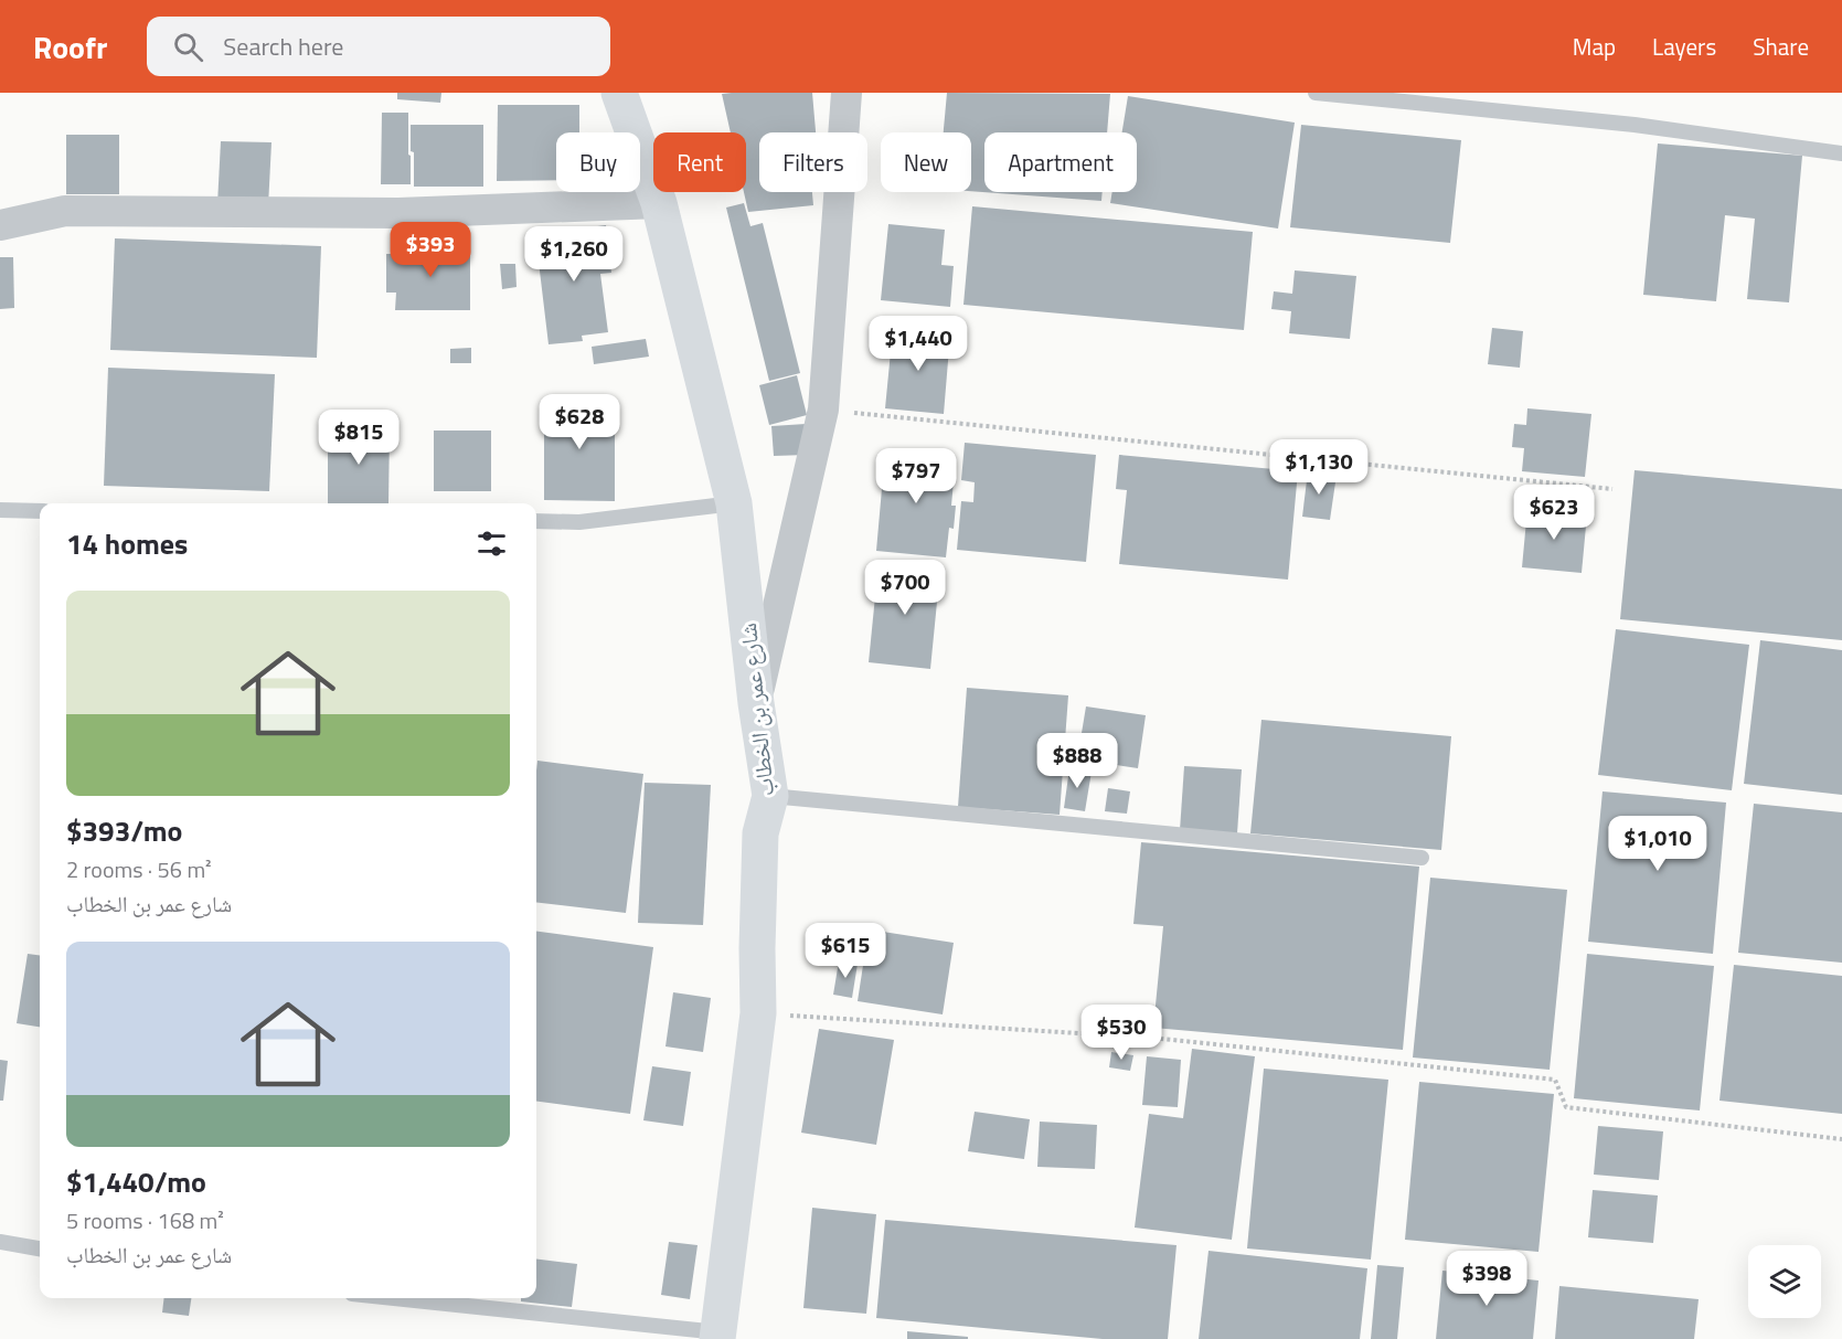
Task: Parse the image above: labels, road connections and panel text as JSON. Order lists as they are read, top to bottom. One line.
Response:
{"streets":{"main road":["شارع عمر بن الخطاب"]},"page":{"header":"Roofr","search":"Search here","nav":["Map","Layers","Share"],"chip":["Buy","Rent","Filters","New","Apartment"],"price":["$393","$1,260","$1,440","$628","$815","$1,130","$797","$623","$700","$888","$1,010","$615","$530","$398"],"heading":"14 homes","list":[{"name":"$393/mo","note":"2 rooms · 56 m² · شارع عمر بن الخطاب"},{"name":"$1,440/mo","note":"5 rooms · 168 m² · شارع عمر بن الخطاب"}]}}
